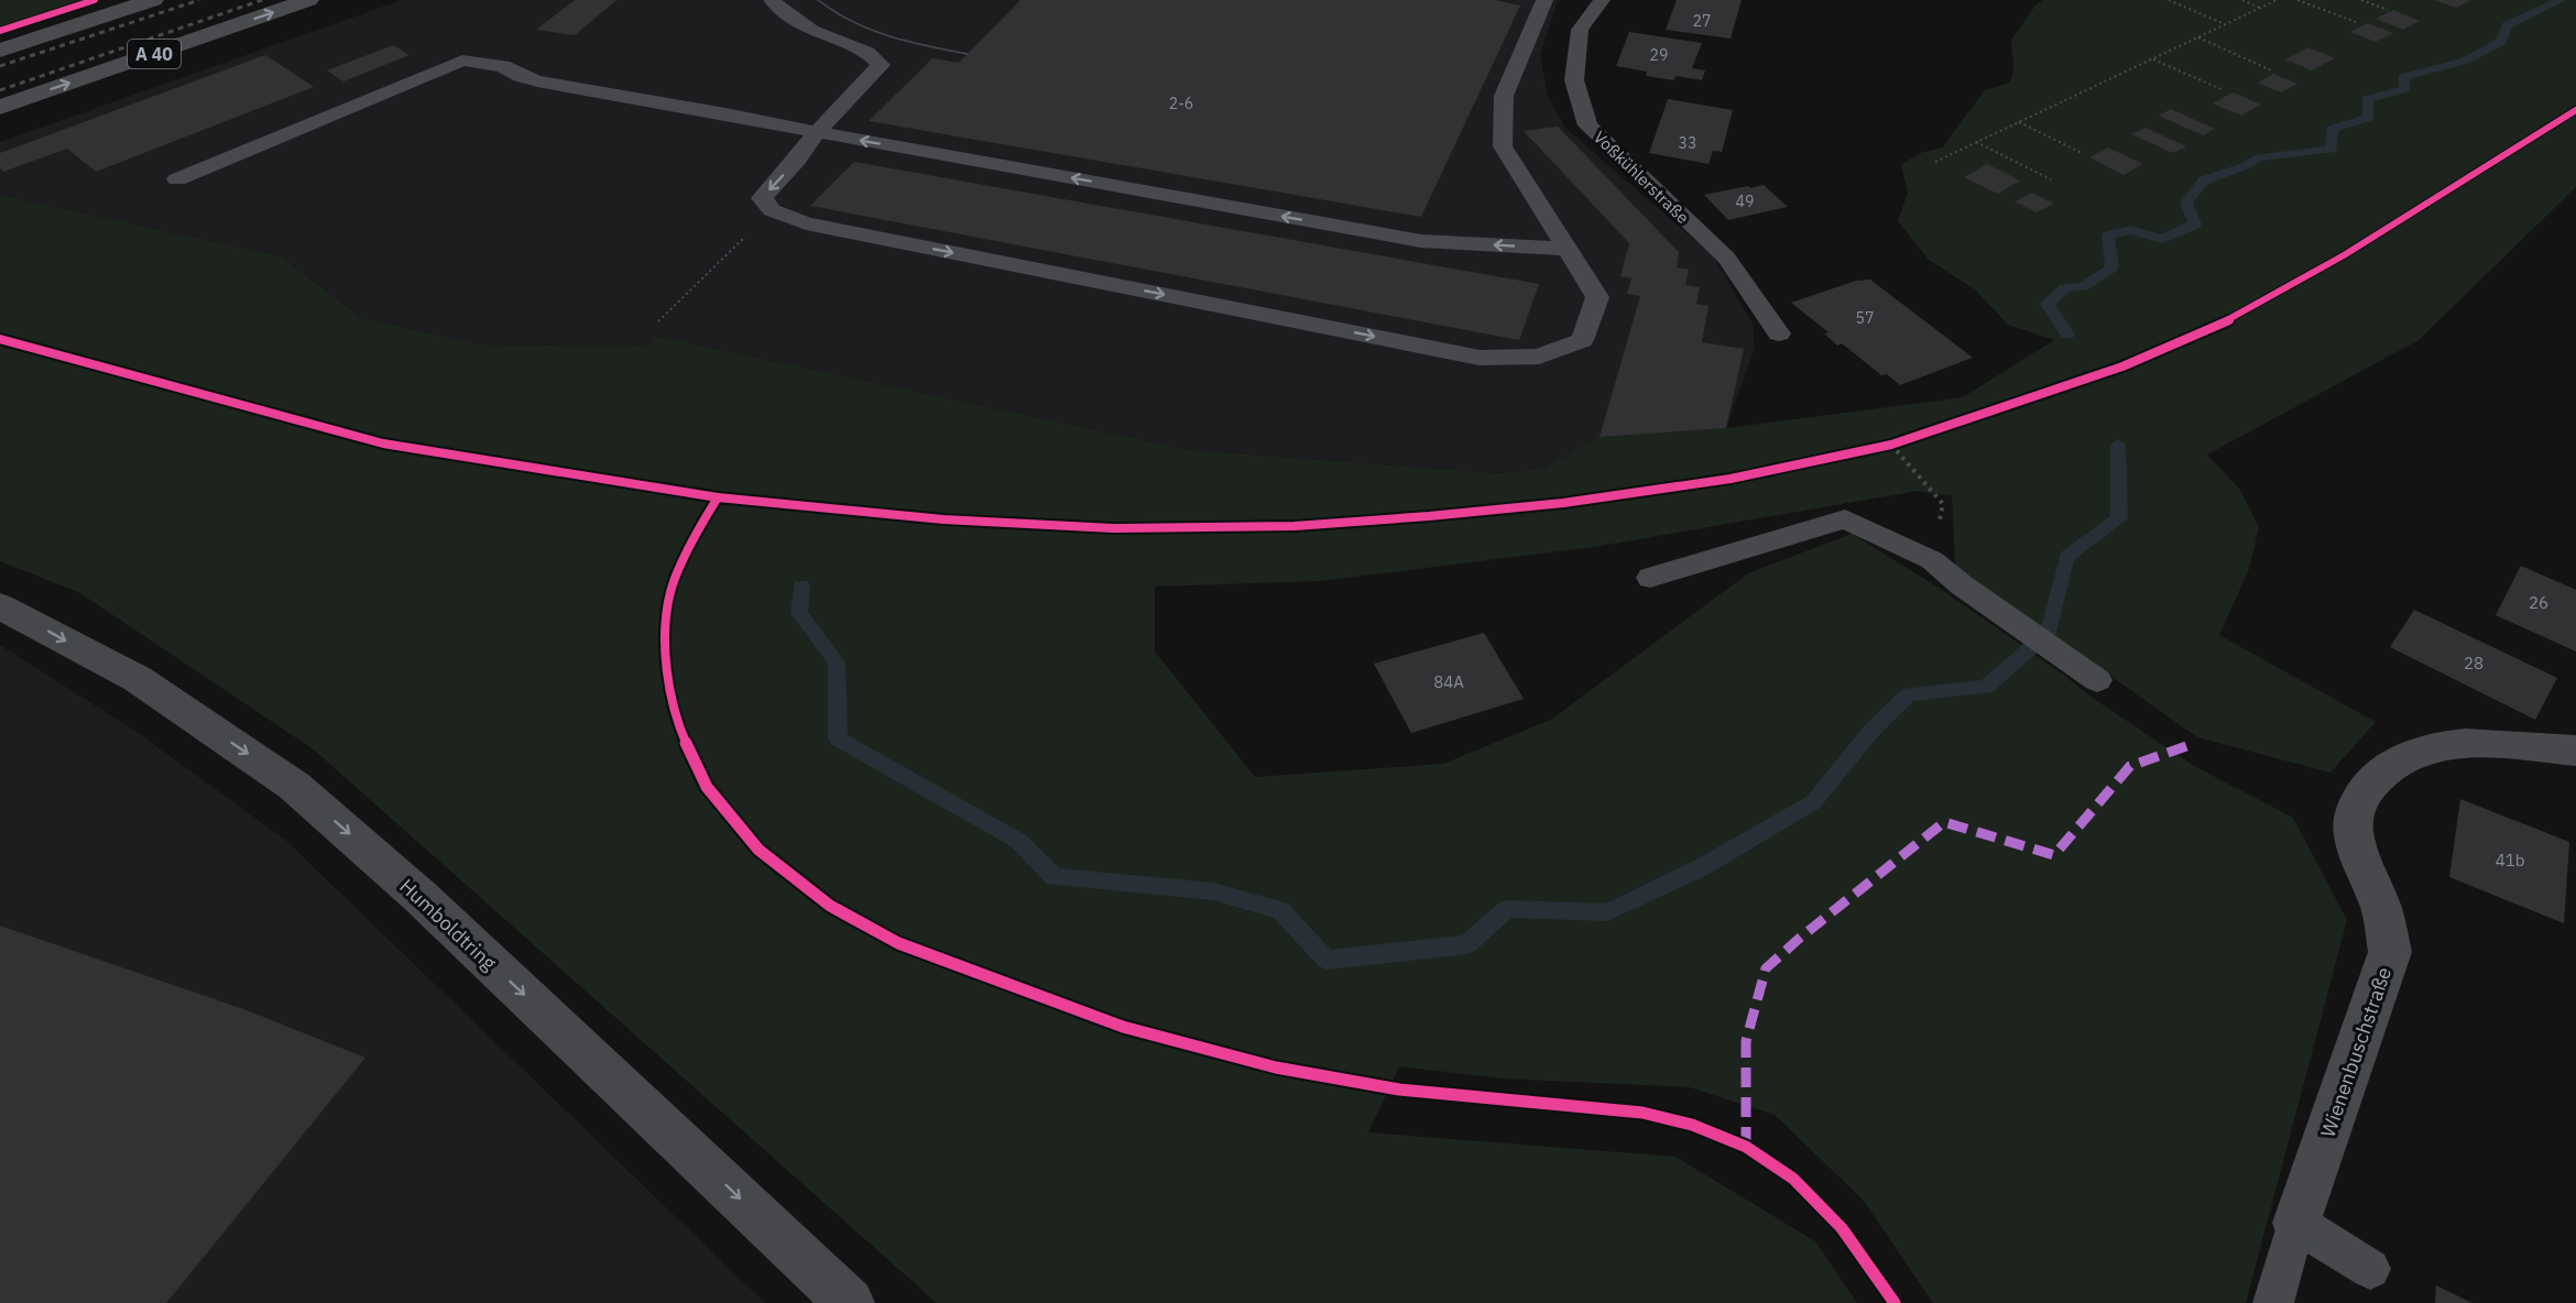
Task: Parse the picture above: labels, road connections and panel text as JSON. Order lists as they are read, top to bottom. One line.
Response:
{"streets":{"highway":["A 40"],"street":["Humboldtring","Wienenbuschstraße"],"lane":["Voßkühlerstraße"]},"one_way":["Humboldtring"],"house_numbers":["27","29","2-6","33","49","57","26","28","84A","41b"]}
